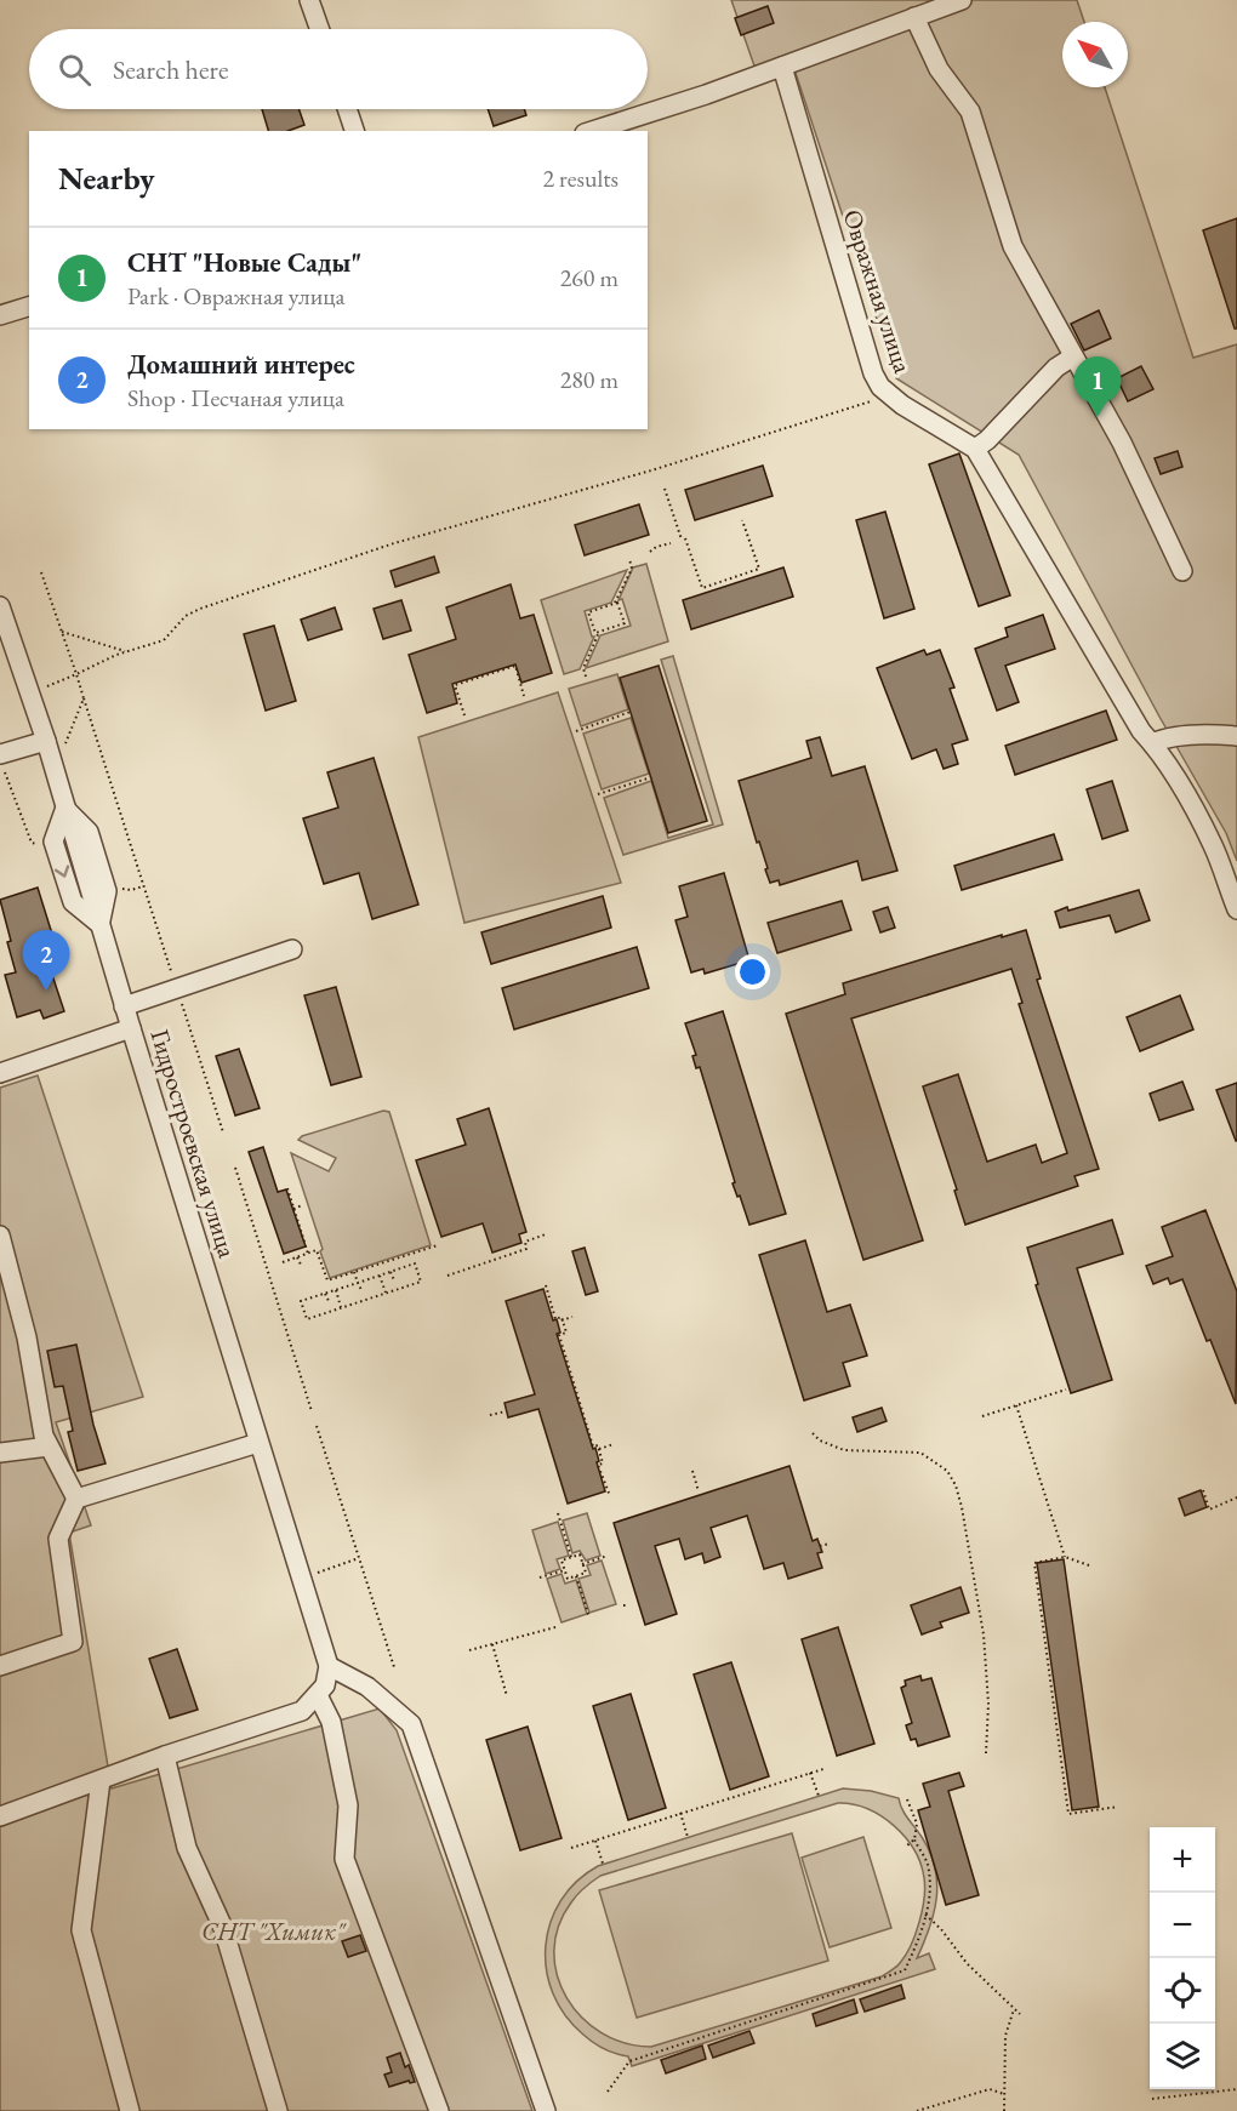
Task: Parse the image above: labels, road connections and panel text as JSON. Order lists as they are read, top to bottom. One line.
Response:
{"streets":{"street":["Овражная улица","Гидростроевская улица"]},"parks":["СНТ \"Химик\""],"north":"top left","page":{"search":"Search here","heading":["Nearby","2 results"],"list":[{"mark":"1","name":"СНТ \"Новые Сады\"","note":"Park · Овражная улица","value":"260 m"},{"mark":"2","name":"Домашний интерес","note":"Shop · Песчаная улица","value":"280 m"}],"pins":["1","2"],"map_buttons":["+","−"]}}
